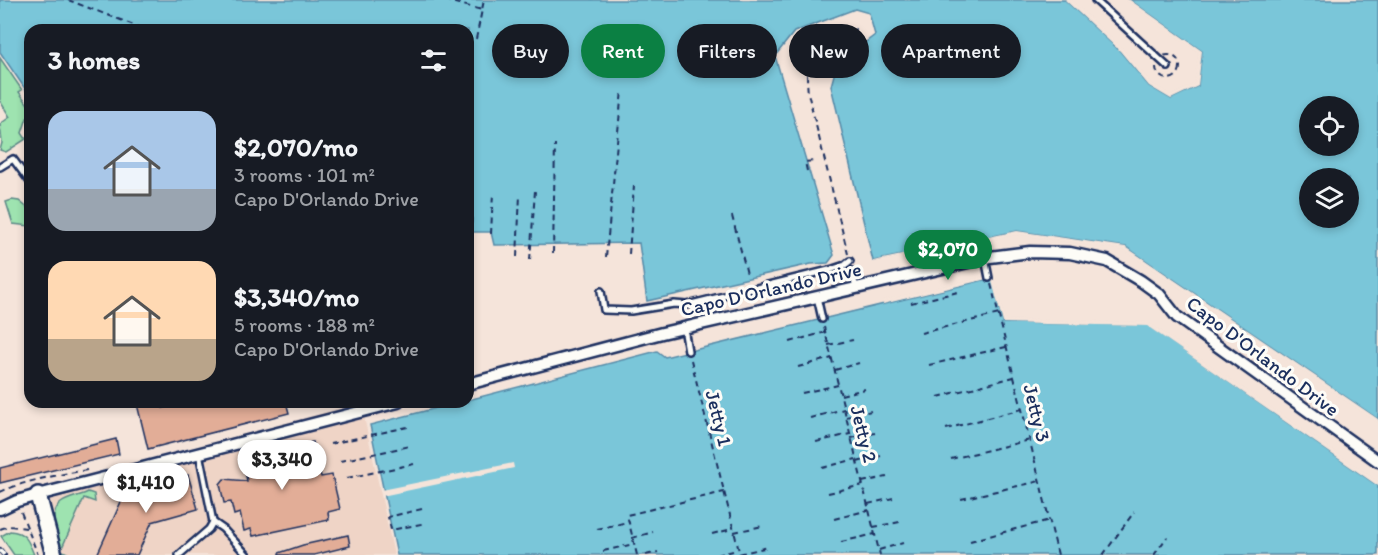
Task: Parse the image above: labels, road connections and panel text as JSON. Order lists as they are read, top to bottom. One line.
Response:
{"streets":{"street":["Capo D'Orlando Drive"],"path":["Jetty 3","Jetty 1","Jetty 2"]},"page":{"chip":["Buy","Rent","Filters","New","Apartment"],"heading":"3 homes","list":[{"name":"$2,070/mo","note":"3 rooms · 101 m² · Capo D'Orlando Drive"},{"name":"$3,340/mo","note":"5 rooms · 188 m² · Capo D'Orlando Drive"}],"price":["$2,070","$3,340","$1,410"]}}
